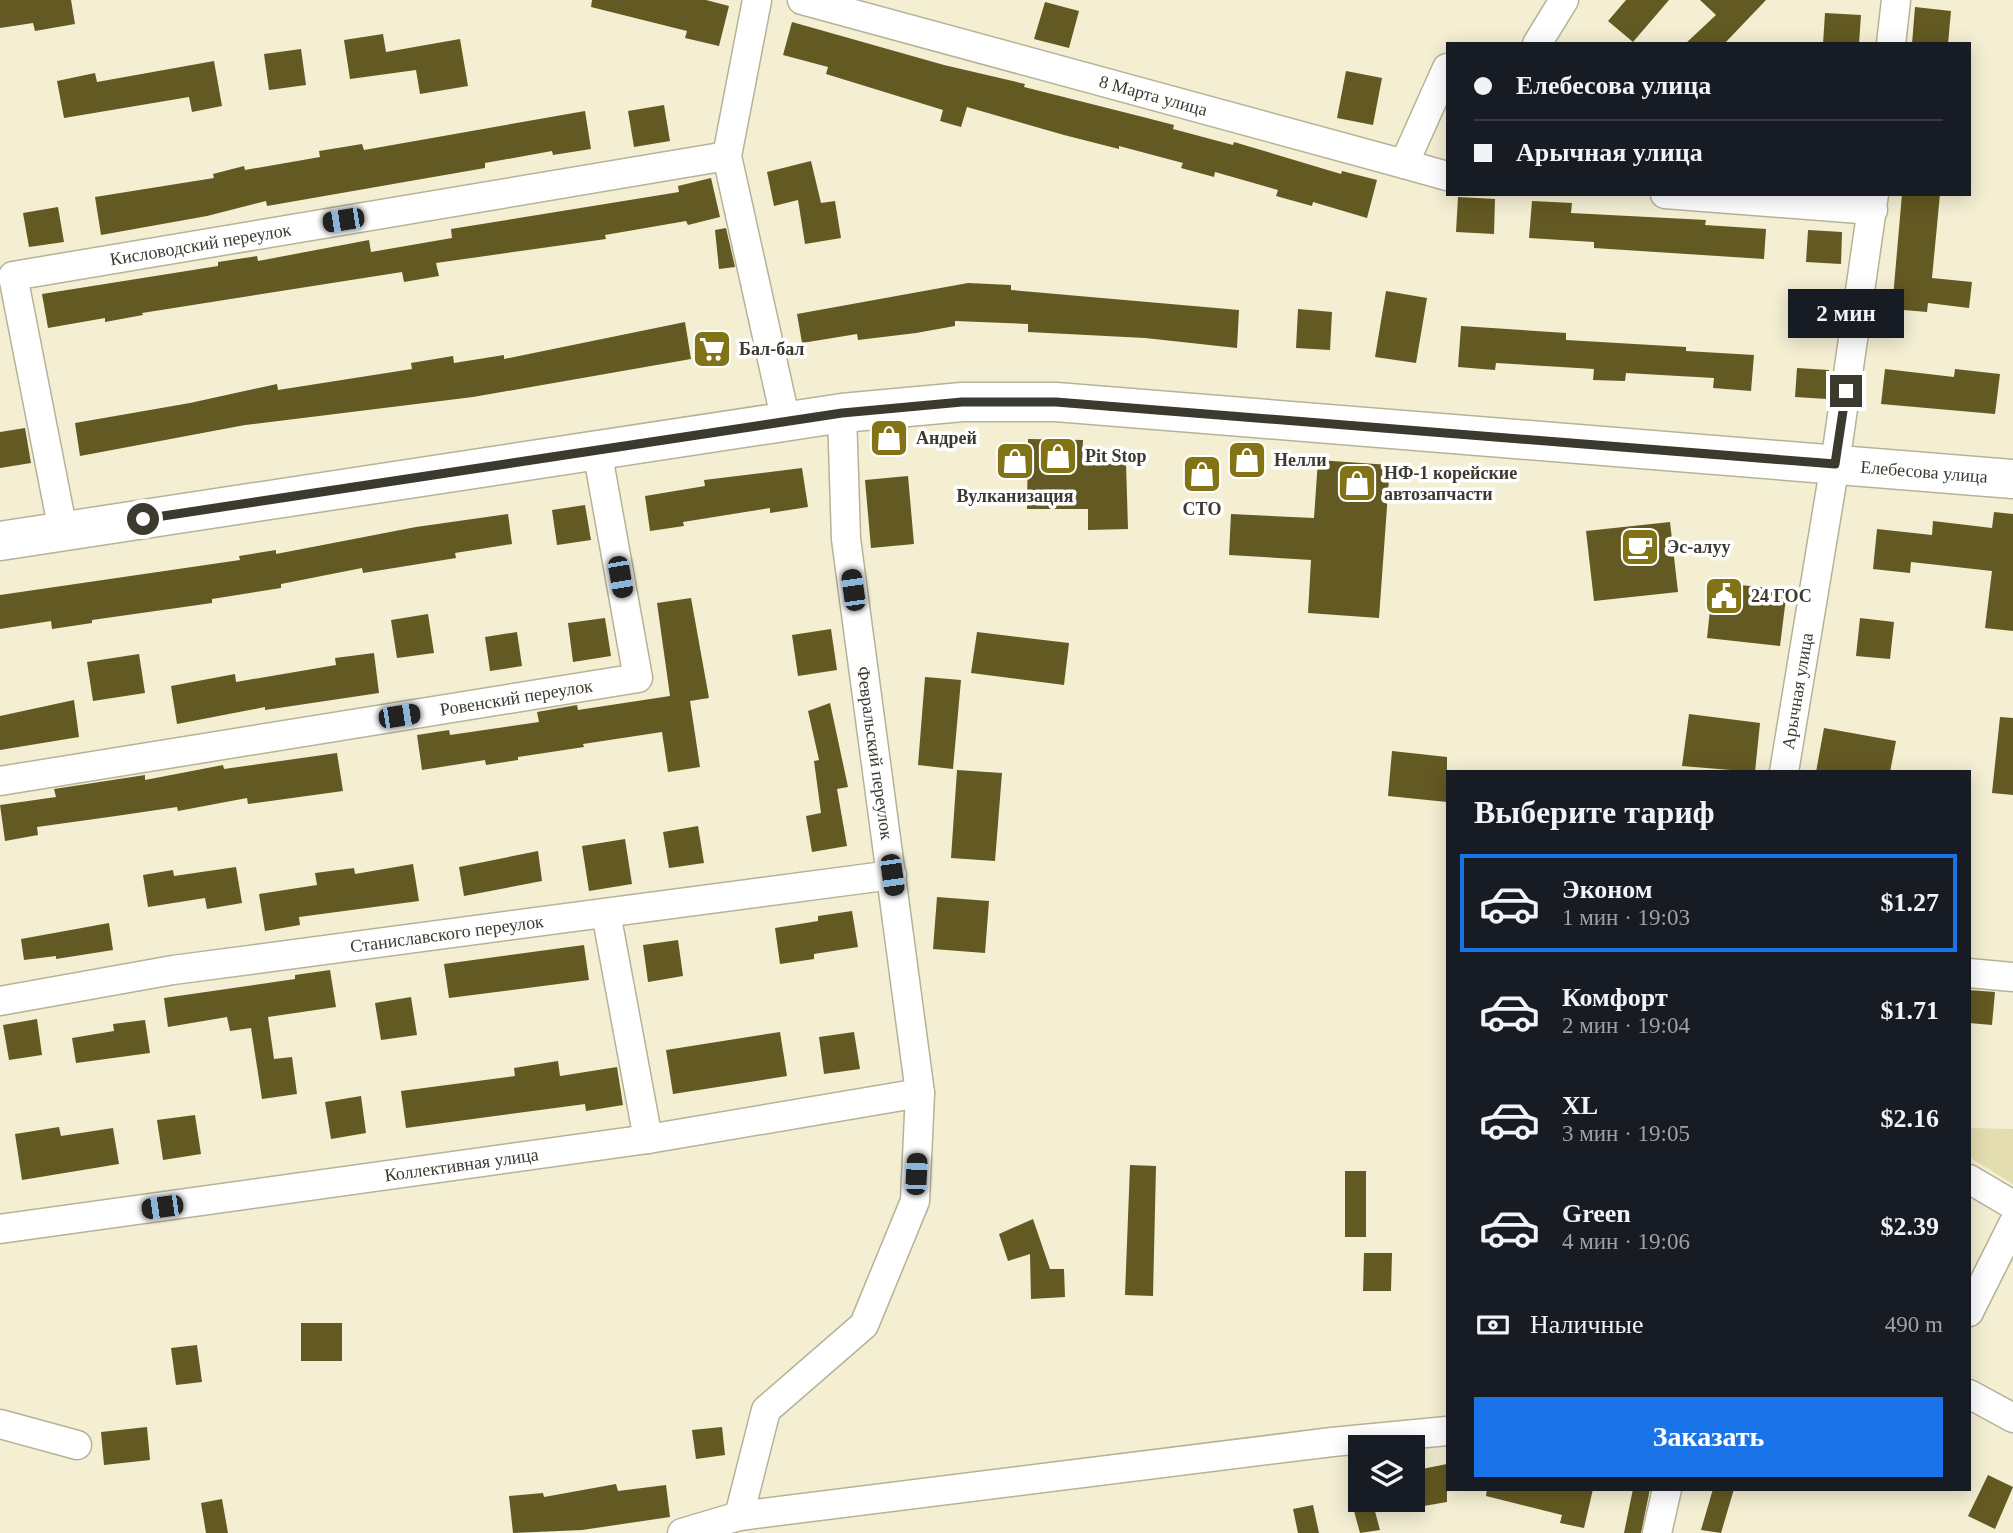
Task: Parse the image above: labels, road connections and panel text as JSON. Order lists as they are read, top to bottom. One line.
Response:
{"streets":{"main road":["Елебесова улица"],"street":["8 Марта улица","Кисловодский переулок","Арычная улица","Ровенский переулок","Февральский переулок","Станиславского переулок","Коллективная улица"]},"crossings":[["Кисловодский переулок","Елебесова улица"],["Елебесова улица","Арычная улица"],["Елебесова улица","Ровенский переулок"],["Елебесова улица","Февральский переулок"],["Февральский переулок","Станиславского переулок"],["Февральский переулок","Коллективная улица"]],"places":{"supermarket":["Бал-бал"],"shop":["Андрей","Pit Stop","Нелли","Вулканизация","СТО","НФ-1 корейские автозапчасти"],"cafe":["Эс-алуу"],"public building":["24 ГОС"]},"page":{"banner":["Елебесова улица","Арычная улица"],"bubble":"2 мин","heading":"Выберите тариф","list":[{"name":"Эконом","note":"1 мин · 19:03","value":"$1.27"},{"name":"Комфорт","note":"2 мин · 19:04","value":"$1.71"},{"name":"XL","note":"3 мин · 19:05","value":"$2.16"},{"name":"Green","note":"4 мин · 19:06","value":"$2.39"}],"pay":["Наличные","490 m"],"buttons":"Заказать"}}
